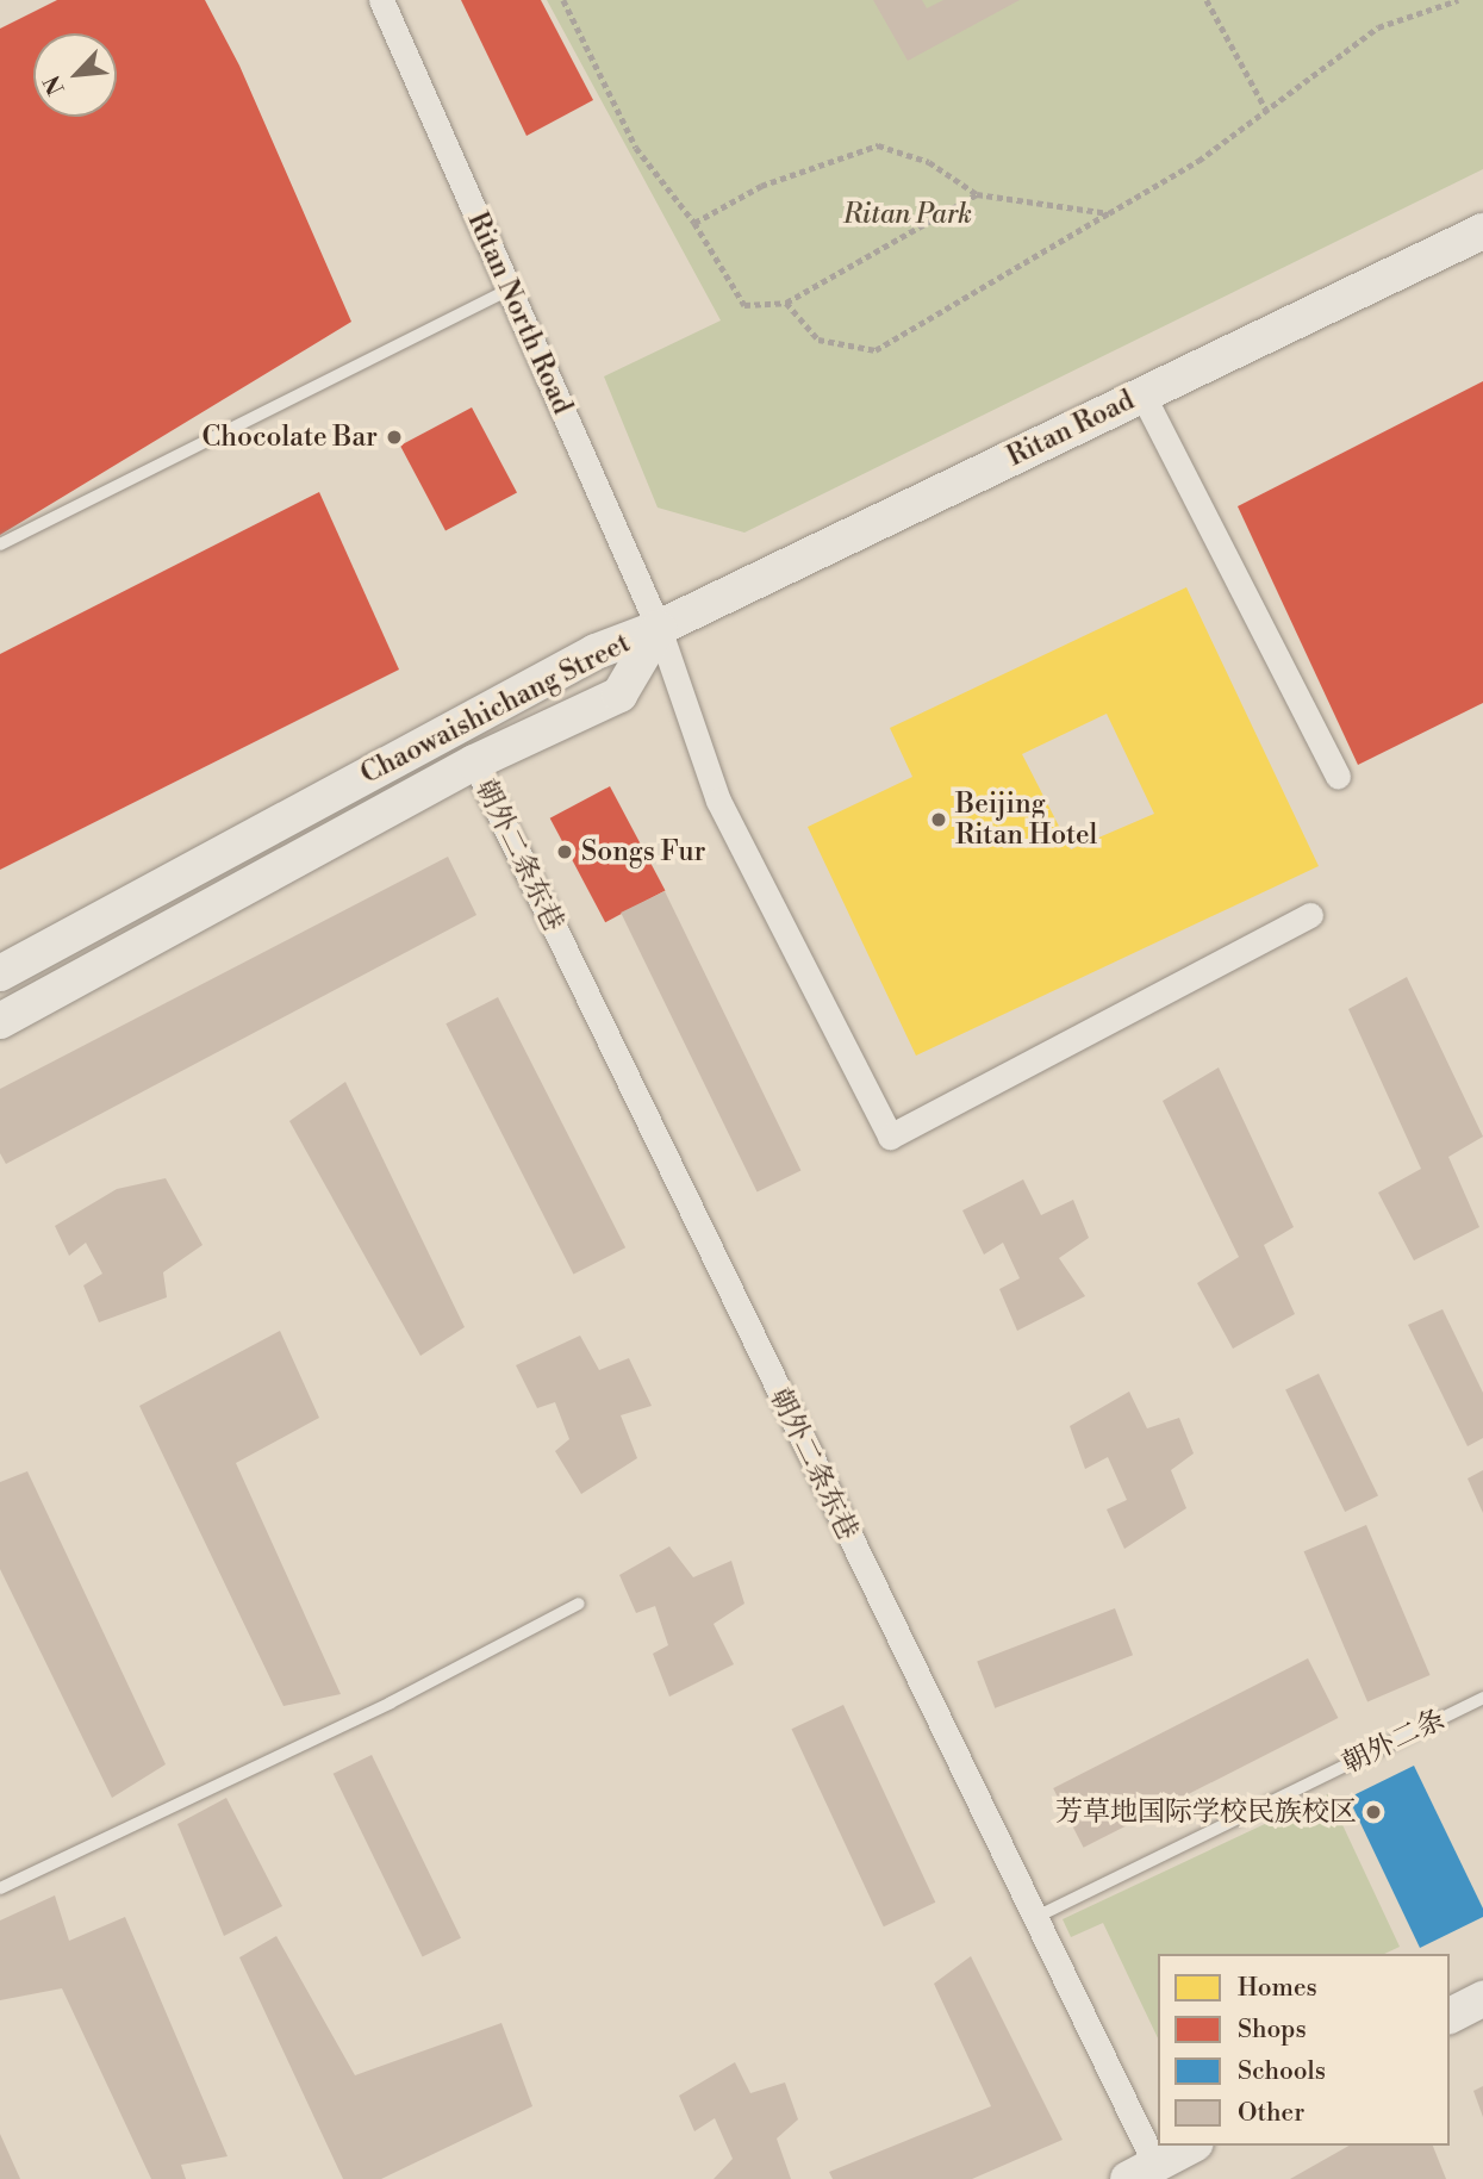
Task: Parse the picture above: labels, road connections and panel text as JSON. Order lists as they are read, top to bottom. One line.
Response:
{"streets":{"main road":["Ritan Road","Chaowaishichang Street"],"street":["Ritan North Road","朝外二条东巷"],"lane":["朝外二条"]},"crossings":[["Ritan North Road","Ritan Road"],["Ritan North Road","Chaowaishichang Street"],["Ritan Road","Chaowaishichang Street"],["Chaowaishichang Street","朝外二条东巷"],["朝外二条东巷","朝外二条"]],"parks":["Ritan Park"],"places":["Chocolate Bar","Beijing Ritan Hotel","Songs Fur","芳草地国际学校民族校区"],"legend":["Homes","Shops","Schools","Other"],"north":"bottom left"}
